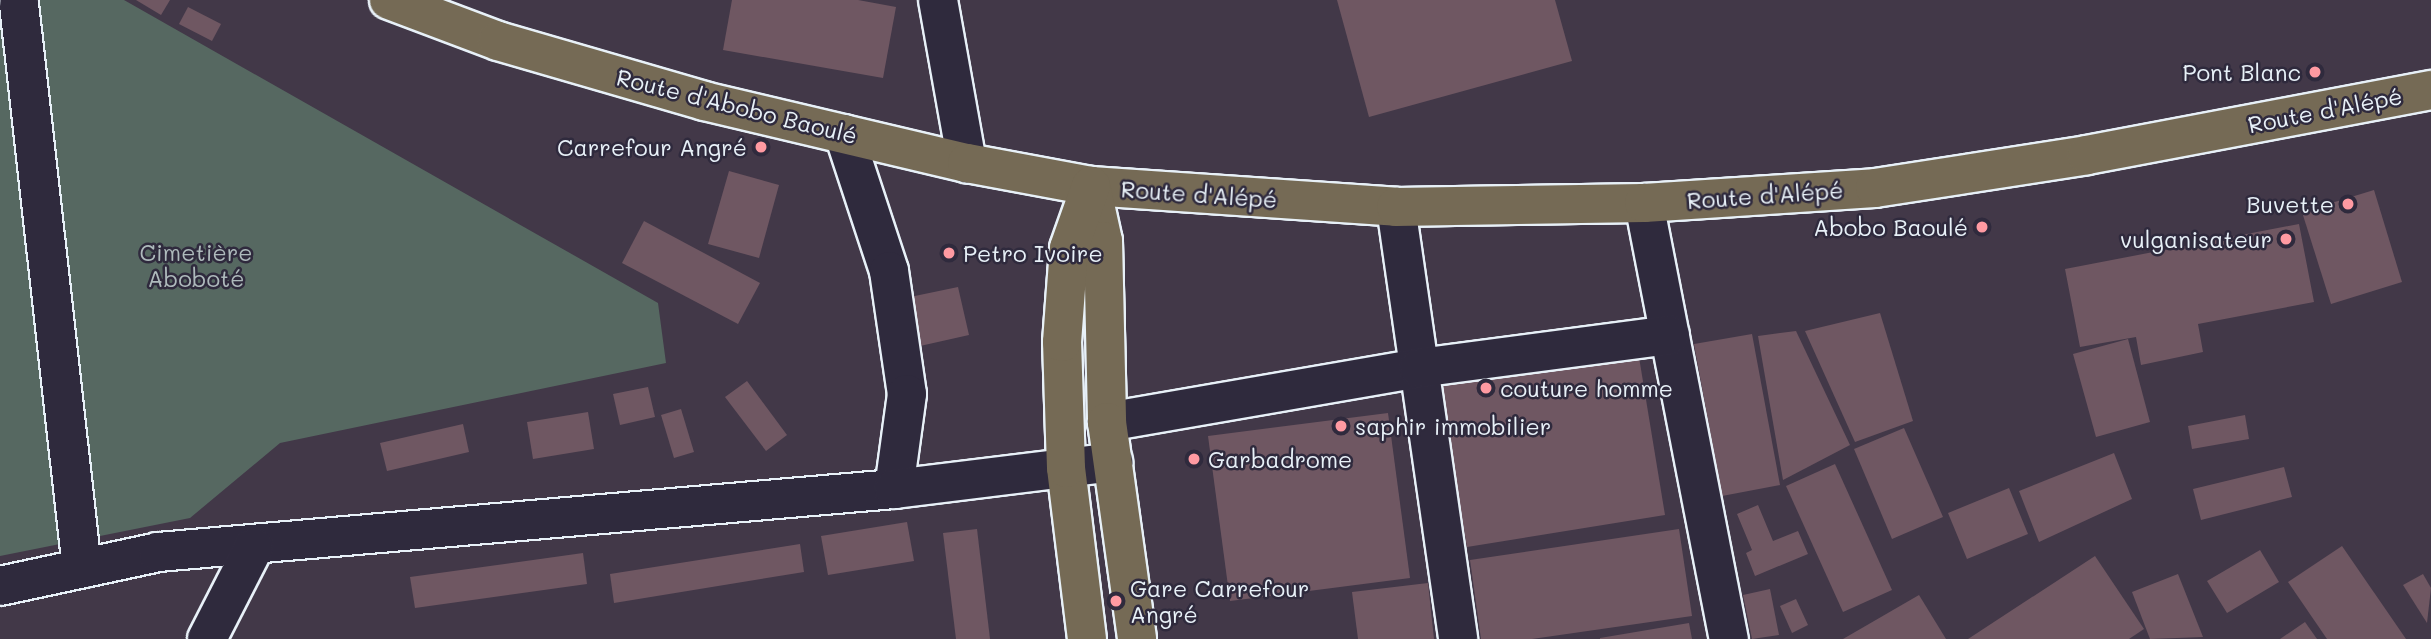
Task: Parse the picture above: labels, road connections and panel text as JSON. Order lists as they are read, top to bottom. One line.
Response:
{"streets":{"main road":["Route d'Abobo Baoulé","Route d'Alépé"]},"crossings":[["Route d'Abobo Baoulé","Route d'Alépé"]],"parks":["Cimetière Aboboté"],"places":["Pont Blanc","Carrefour Angré","Buvette","Abobo Baoulé","vulganisateur","Petro Ivoire","couture homme","saphir immobilier","Garbadrome","Gare Carrefour Angré"]}
